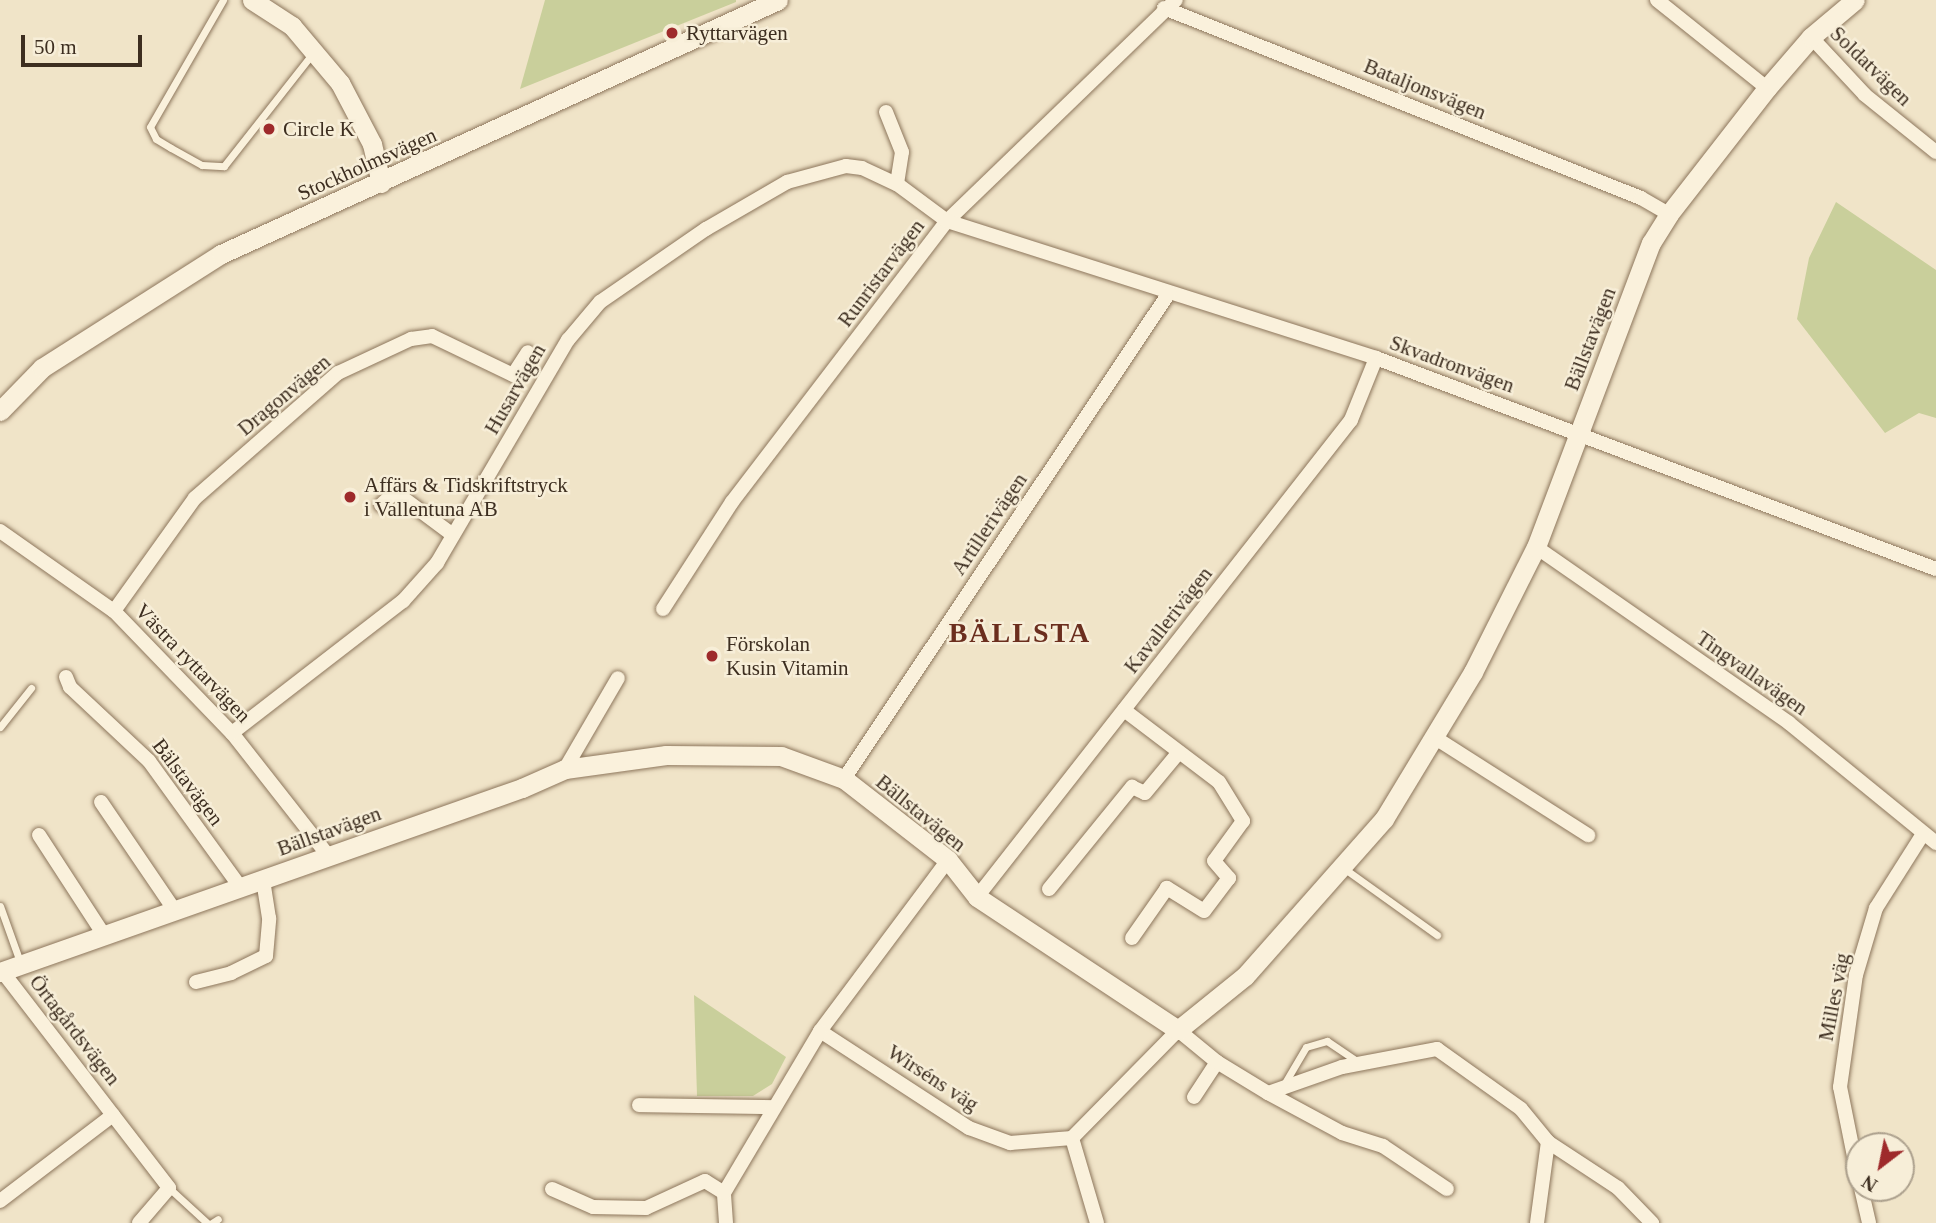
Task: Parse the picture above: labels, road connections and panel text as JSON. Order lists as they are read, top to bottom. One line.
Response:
{"streets":{"street":["Soldatvägen","Bataljonsvägen","Stockholmsvägen","Runristarvägen","Bällstavägen","Skvadronvägen","Husarvägen","Dragonvägen","Artillerivägen","Kavallerivägen","Västra ryttarvägen","Tingvallavägen","Bälstavägen","Milles väg","Örtagårdsvägen","Wirséns väg"]},"crossings":[["Soldatvägen","Bällstavägen"],["Bataljonsvägen","Runristarvägen"],["Bataljonsvägen","Bällstavägen"],["Runristarvägen","Skvadronvägen"],["Runristarvägen","Husarvägen"],["Bällstavägen","Skvadronvägen"],["Bällstavägen","Artillerivägen"],["Bällstavägen","Kavallerivägen"],["Bällstavägen","Västra ryttarvägen"],["Bällstavägen","Tingvallavägen"],["Bällstavägen","Bälstavägen"],["Bällstavägen","Örtagårdsvägen"],["Skvadronvägen","Husarvägen"],["Skvadronvägen","Artillerivägen"],["Skvadronvägen","Kavallerivägen"],["Husarvägen","Västra ryttarvägen"],["Dragonvägen","Västra ryttarvägen"],["Tingvallavägen","Milles väg"]],"districts":["BÄLLSTA"],"places":["Ryttarvägen","Circle K","Affärs & Tidskriftstryck i Vallentuna AB","Förskolan Kusin Vitamin"],"scale_bar":"50 m","north":"bottom left"}
